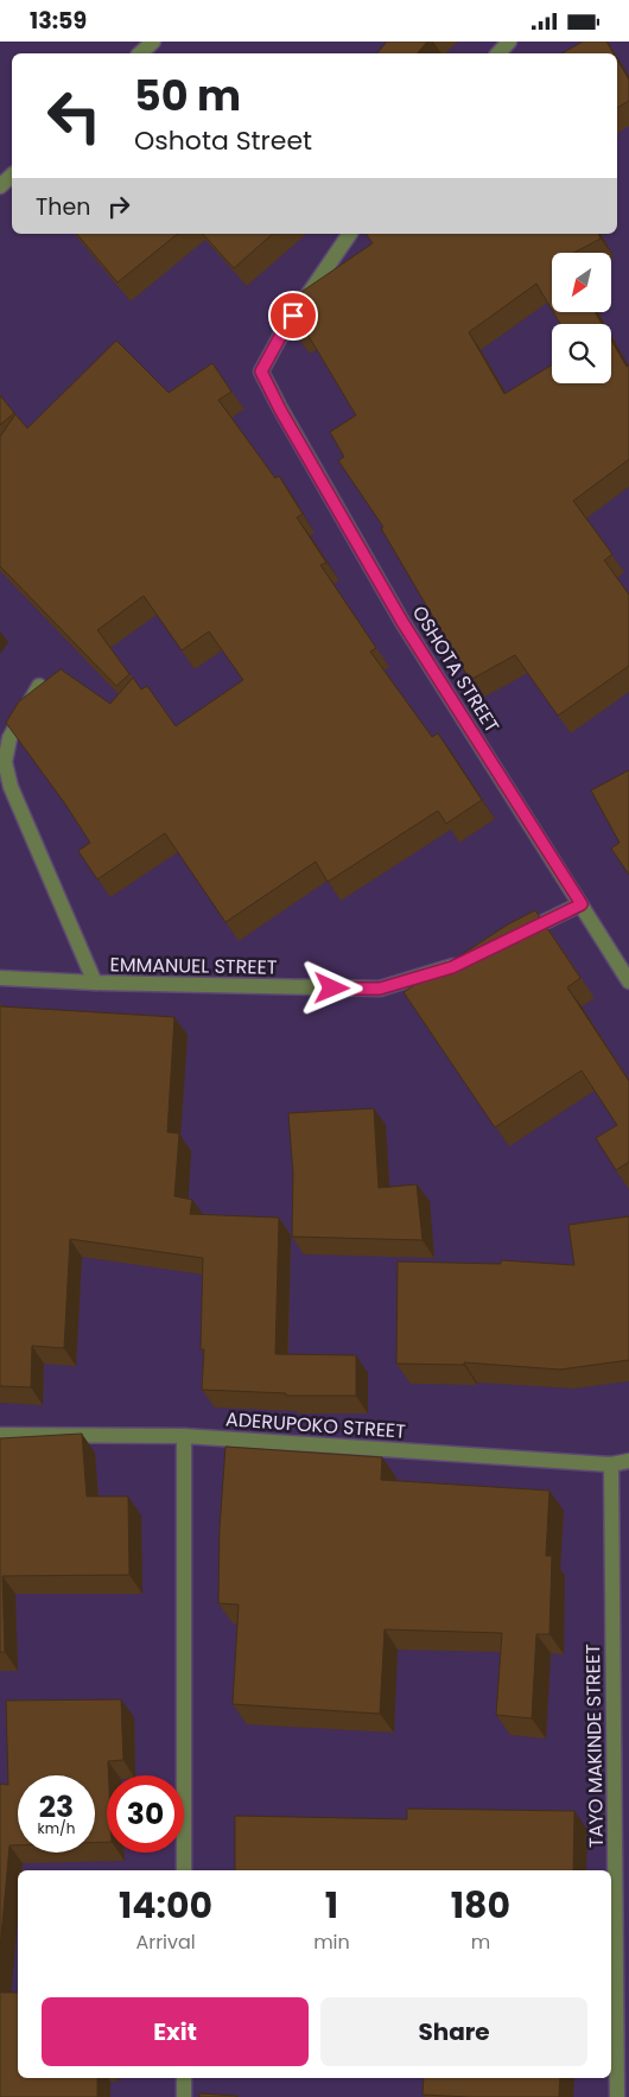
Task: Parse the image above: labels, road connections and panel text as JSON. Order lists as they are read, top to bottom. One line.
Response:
{"streets":{"street":["OSHOTA STREET","EMMANUEL STREET","ADERUPOKO STREET","TAYO MAKINDE STREET"]},"crossings":[["ADERUPOKO STREET","TAYO MAKINDE STREET"]],"north":"bottom left","page":{"status":"13:59","turn":["50 m","Oshota Street"],"then":"Then","speed":"23 km/h","limit":"30","eta":["14:00","Arrival","1","min","180","m"],"buttons":["Exit","Share"]}}
